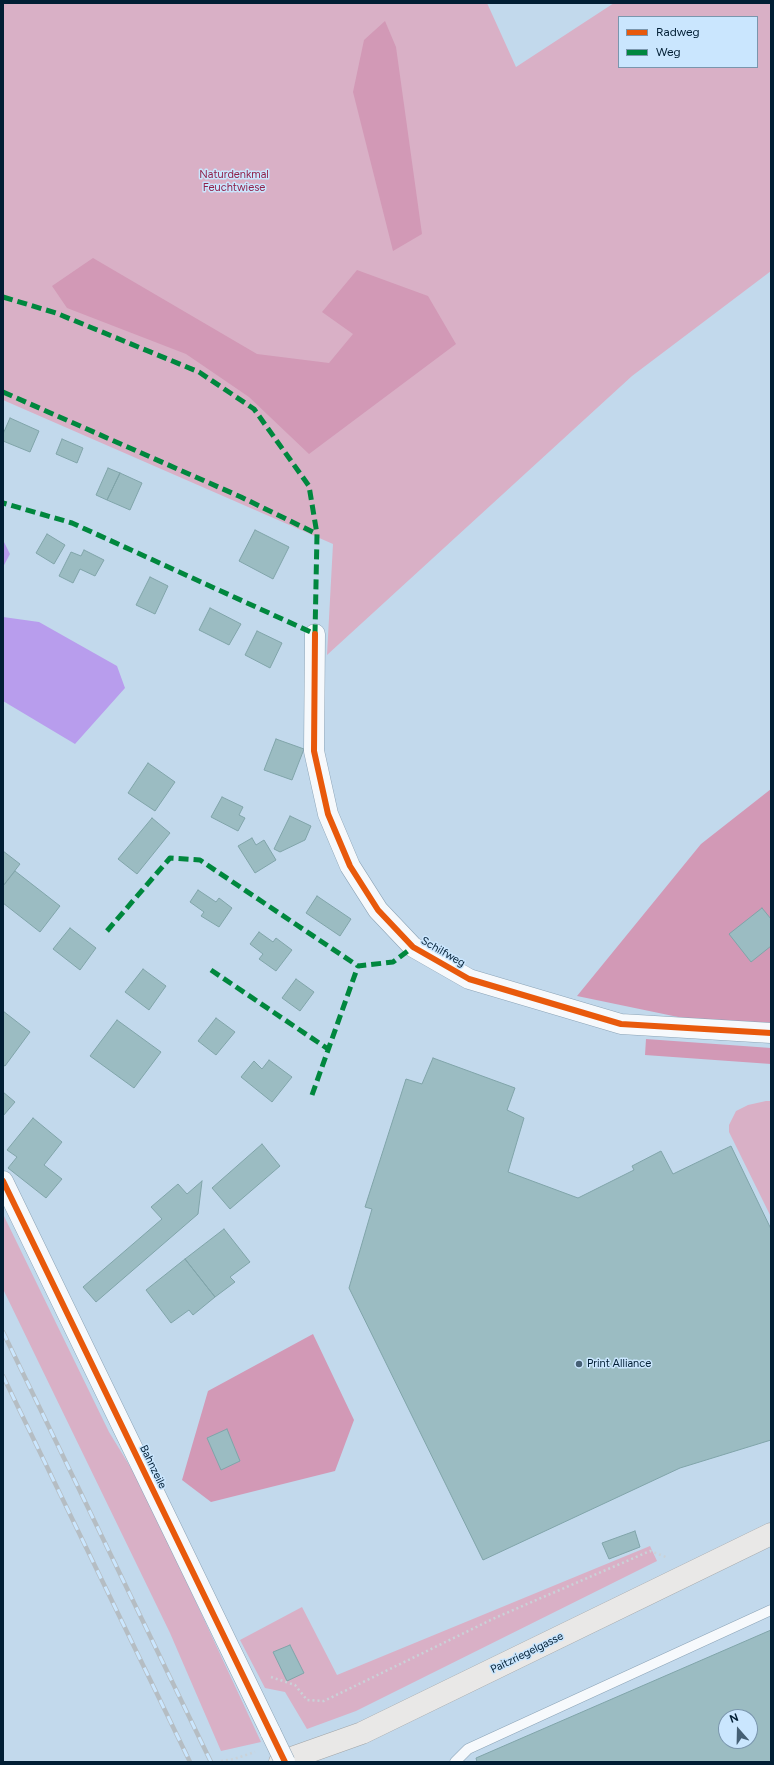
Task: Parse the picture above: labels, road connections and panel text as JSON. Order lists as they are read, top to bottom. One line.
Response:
{"streets":{"main road":["Paitzriegelgasse"],"street":["Schilfweg","Bahnzeile"]},"parks":["Naturdenkmal Feuchtwiese"],"places":["Print Alliance"],"legend":["Radweg","Weg"],"north":"top"}
